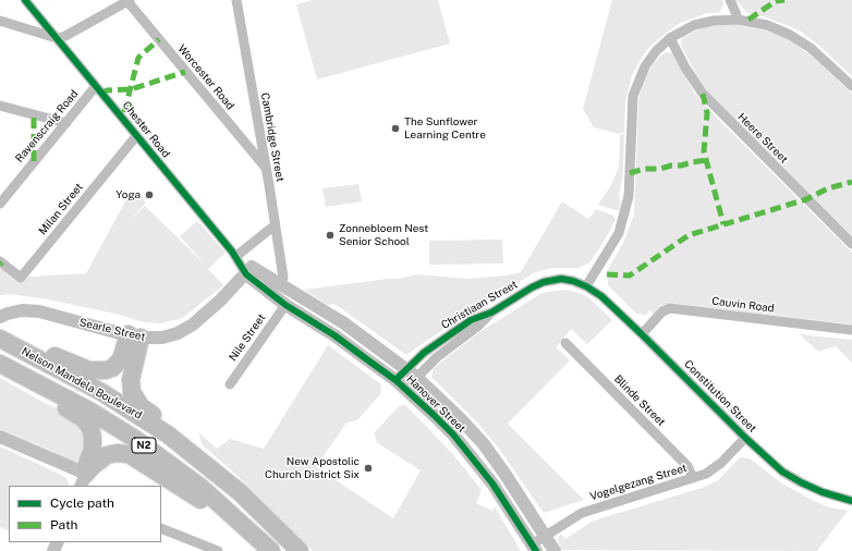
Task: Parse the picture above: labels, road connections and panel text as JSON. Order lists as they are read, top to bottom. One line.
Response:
{"streets":{"highway":["Nelson Mandela Boulevard","N2"],"street":["Worcester Road","Ravenscraig Road","Chester Road","Cambridge Street","Heere Street","Milan Street","Christiaan Street","Cauvin Road","Searle Street","Nile Street","Constitution Street","Blinde Street","Hanover Street","Vogelgezang Street"]},"crossings":[["Worcester Road","Cambridge Street"],["Ravenscraig Road","Chester Road"],["Chester Road","Milan Street"],["Chester Road","Searle Street"],["Chester Road","Hanover Street"],["Christiaan Street","Constitution Street"],["Christiaan Street","Hanover Street"],["Cauvin Road","Constitution Street"],["Searle Street","Hanover Street"],["Nile Street","Hanover Street"],["Constitution Street","Vogelgezang Street"],["Blinde Street","Vogelgezang Street"],["Hanover Street","Vogelgezang Street"]],"places":["The Sunflower Learning Centre","Yoga","Zonnebloem Nest Senior School","New Apostolic Church District Six"],"legend":["Cycle path","Path"]}
